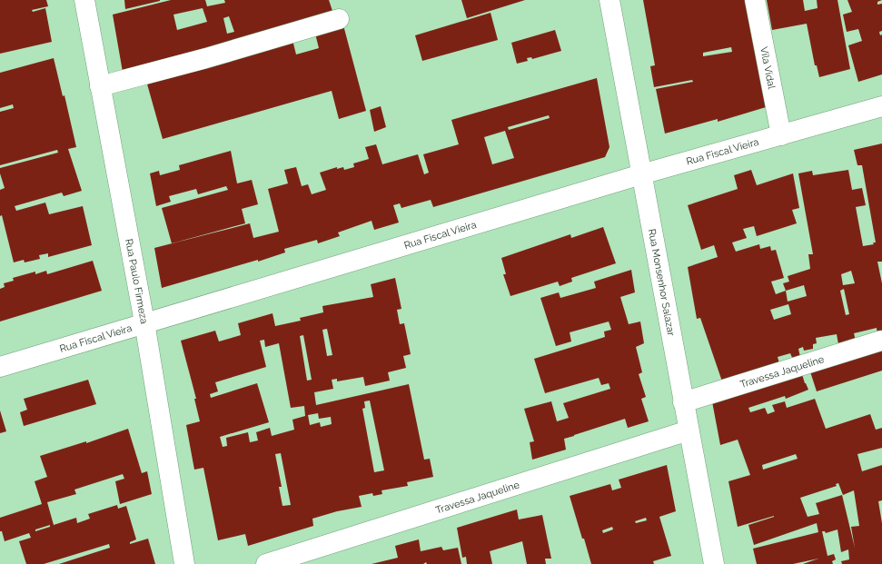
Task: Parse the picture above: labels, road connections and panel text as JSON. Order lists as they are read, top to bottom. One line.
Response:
{"streets":{"street":["Vila Vidal","Rua Fiscal Vieira","Rua Paulo Firmeza","Rua Monsenhor Salazar","Travessa Jaqueline"]},"crossings":[["Vila Vidal","Rua Fiscal Vieira"],["Rua Fiscal Vieira","Rua Paulo Firmeza"],["Rua Fiscal Vieira","Rua Monsenhor Salazar"],["Rua Monsenhor Salazar","Travessa Jaqueline"]]}
